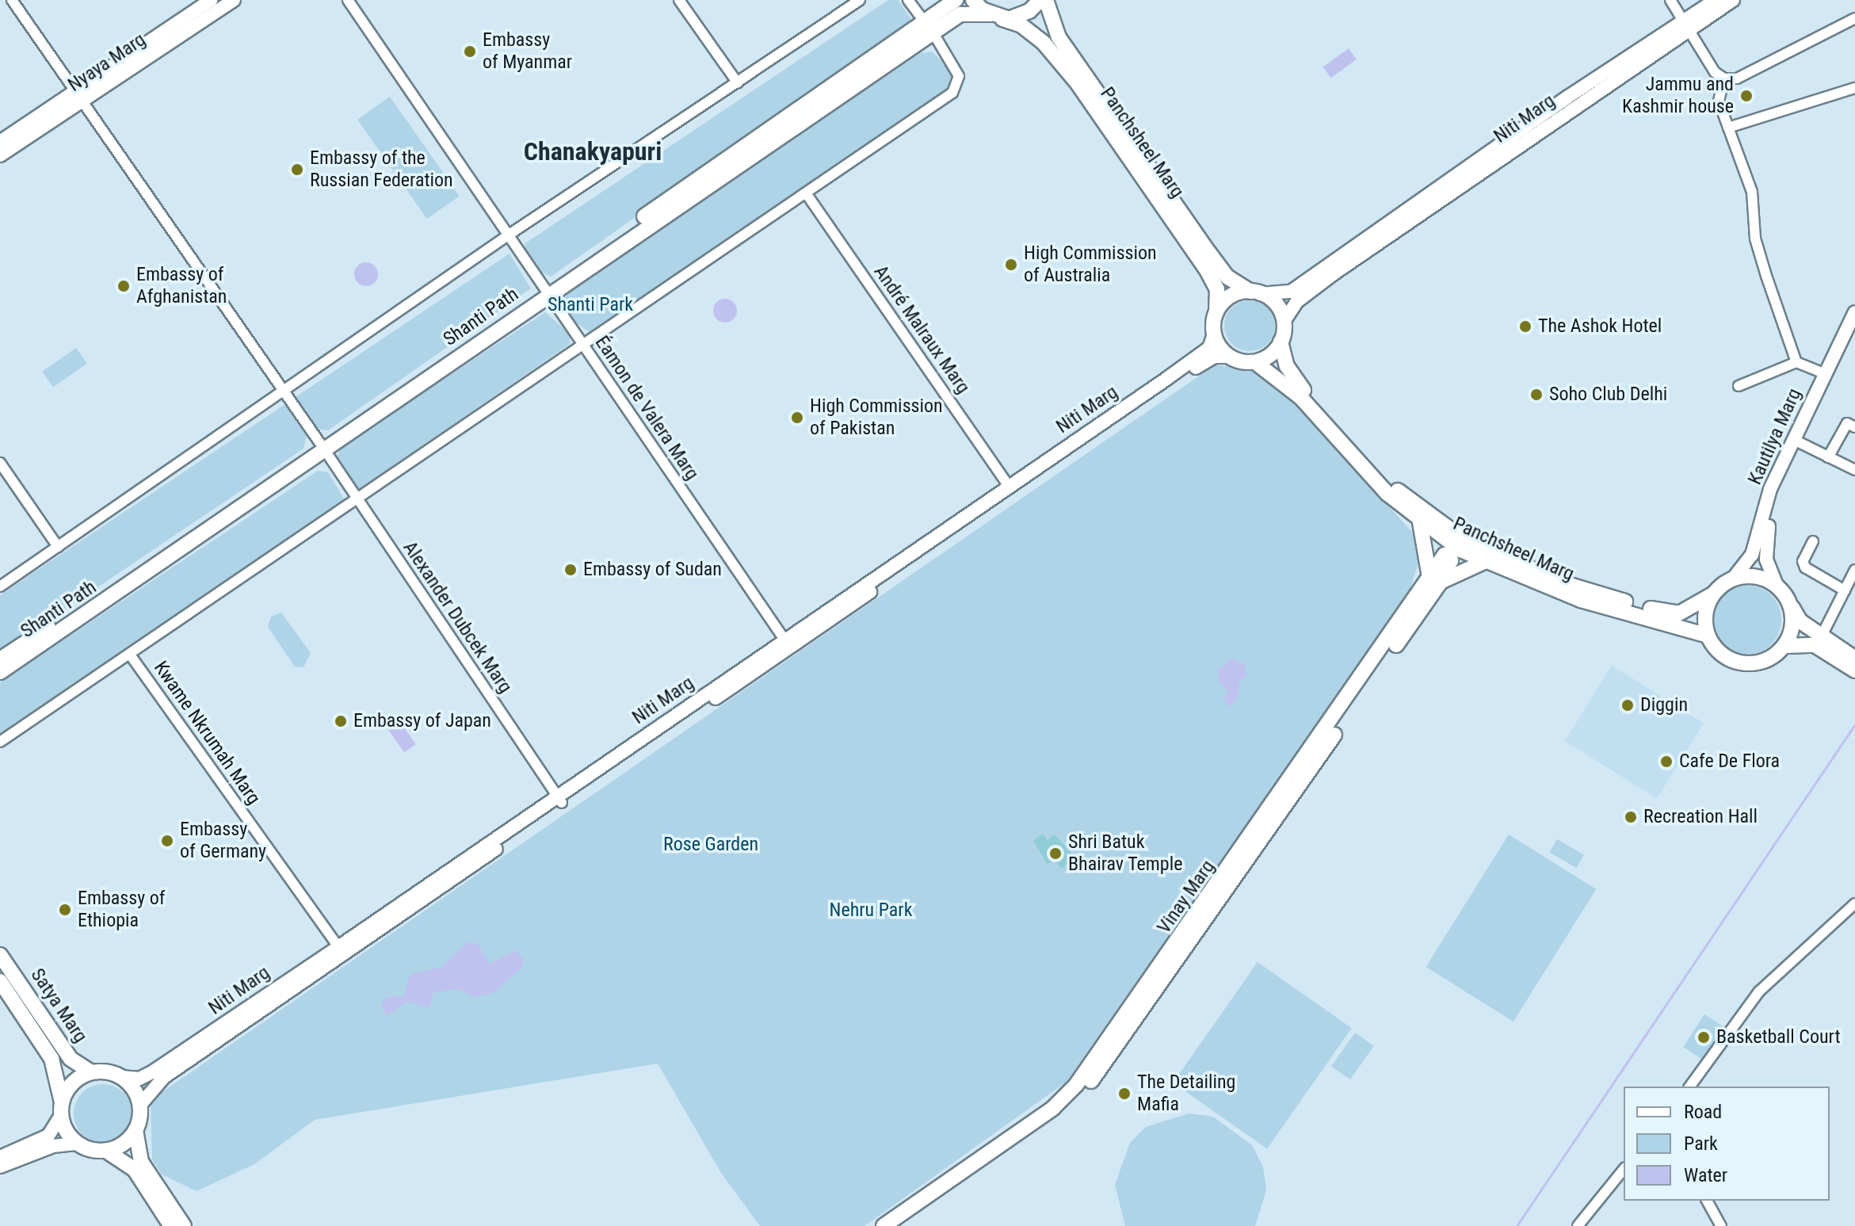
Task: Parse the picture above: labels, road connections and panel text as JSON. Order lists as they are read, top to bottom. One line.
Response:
{"streets":{"main road":["Panchsheel Marg","Shanti Path","Vinay Marg","Satya Marg"],"street":["Nyaya Marg","Niti Marg","André Malraux Marg","Éamon de Valera Marg","Kautilya Marg","Alexander Dubcek Marg","Kwame Nkrumah Marg"]},"crossings":[["Nyaya Marg","Alexander Dubcek Marg"],["Niti Marg","Panchsheel Marg"],["Niti Marg","André Malraux Marg"],["Niti Marg","Éamon de Valera Marg"],["Niti Marg","Alexander Dubcek Marg"],["Niti Marg","Kwame Nkrumah Marg"],["Niti Marg","Satya Marg"],["Panchsheel Marg","Shanti Path"],["Panchsheel Marg","Kautilya Marg"],["Shanti Path","Éamon de Valera Marg"],["Shanti Path","Alexander Dubcek Marg"]],"districts":["Chanakyapuri"],"parks":["Shanti Park","Rose Garden","Nehru Park"],"places":["Embassy of Myanmar","Jammu and Kashmir house","Embassy of the Russian Federation","High Commission of Australia","Embassy of Afghanistan","The Ashok Hotel","Soho Club Delhi","High Commission of Pakistan","Embassy of Sudan","Diggin","Embassy of Japan","Cafe De Flora","Recreation Hall","Embassy of Germany","Shri Batuk Bhairav Temple","Embassy of Ethiopia","Basketball Court","The Detailing Mafia"],"legend":["Road","Park","Water"]}
